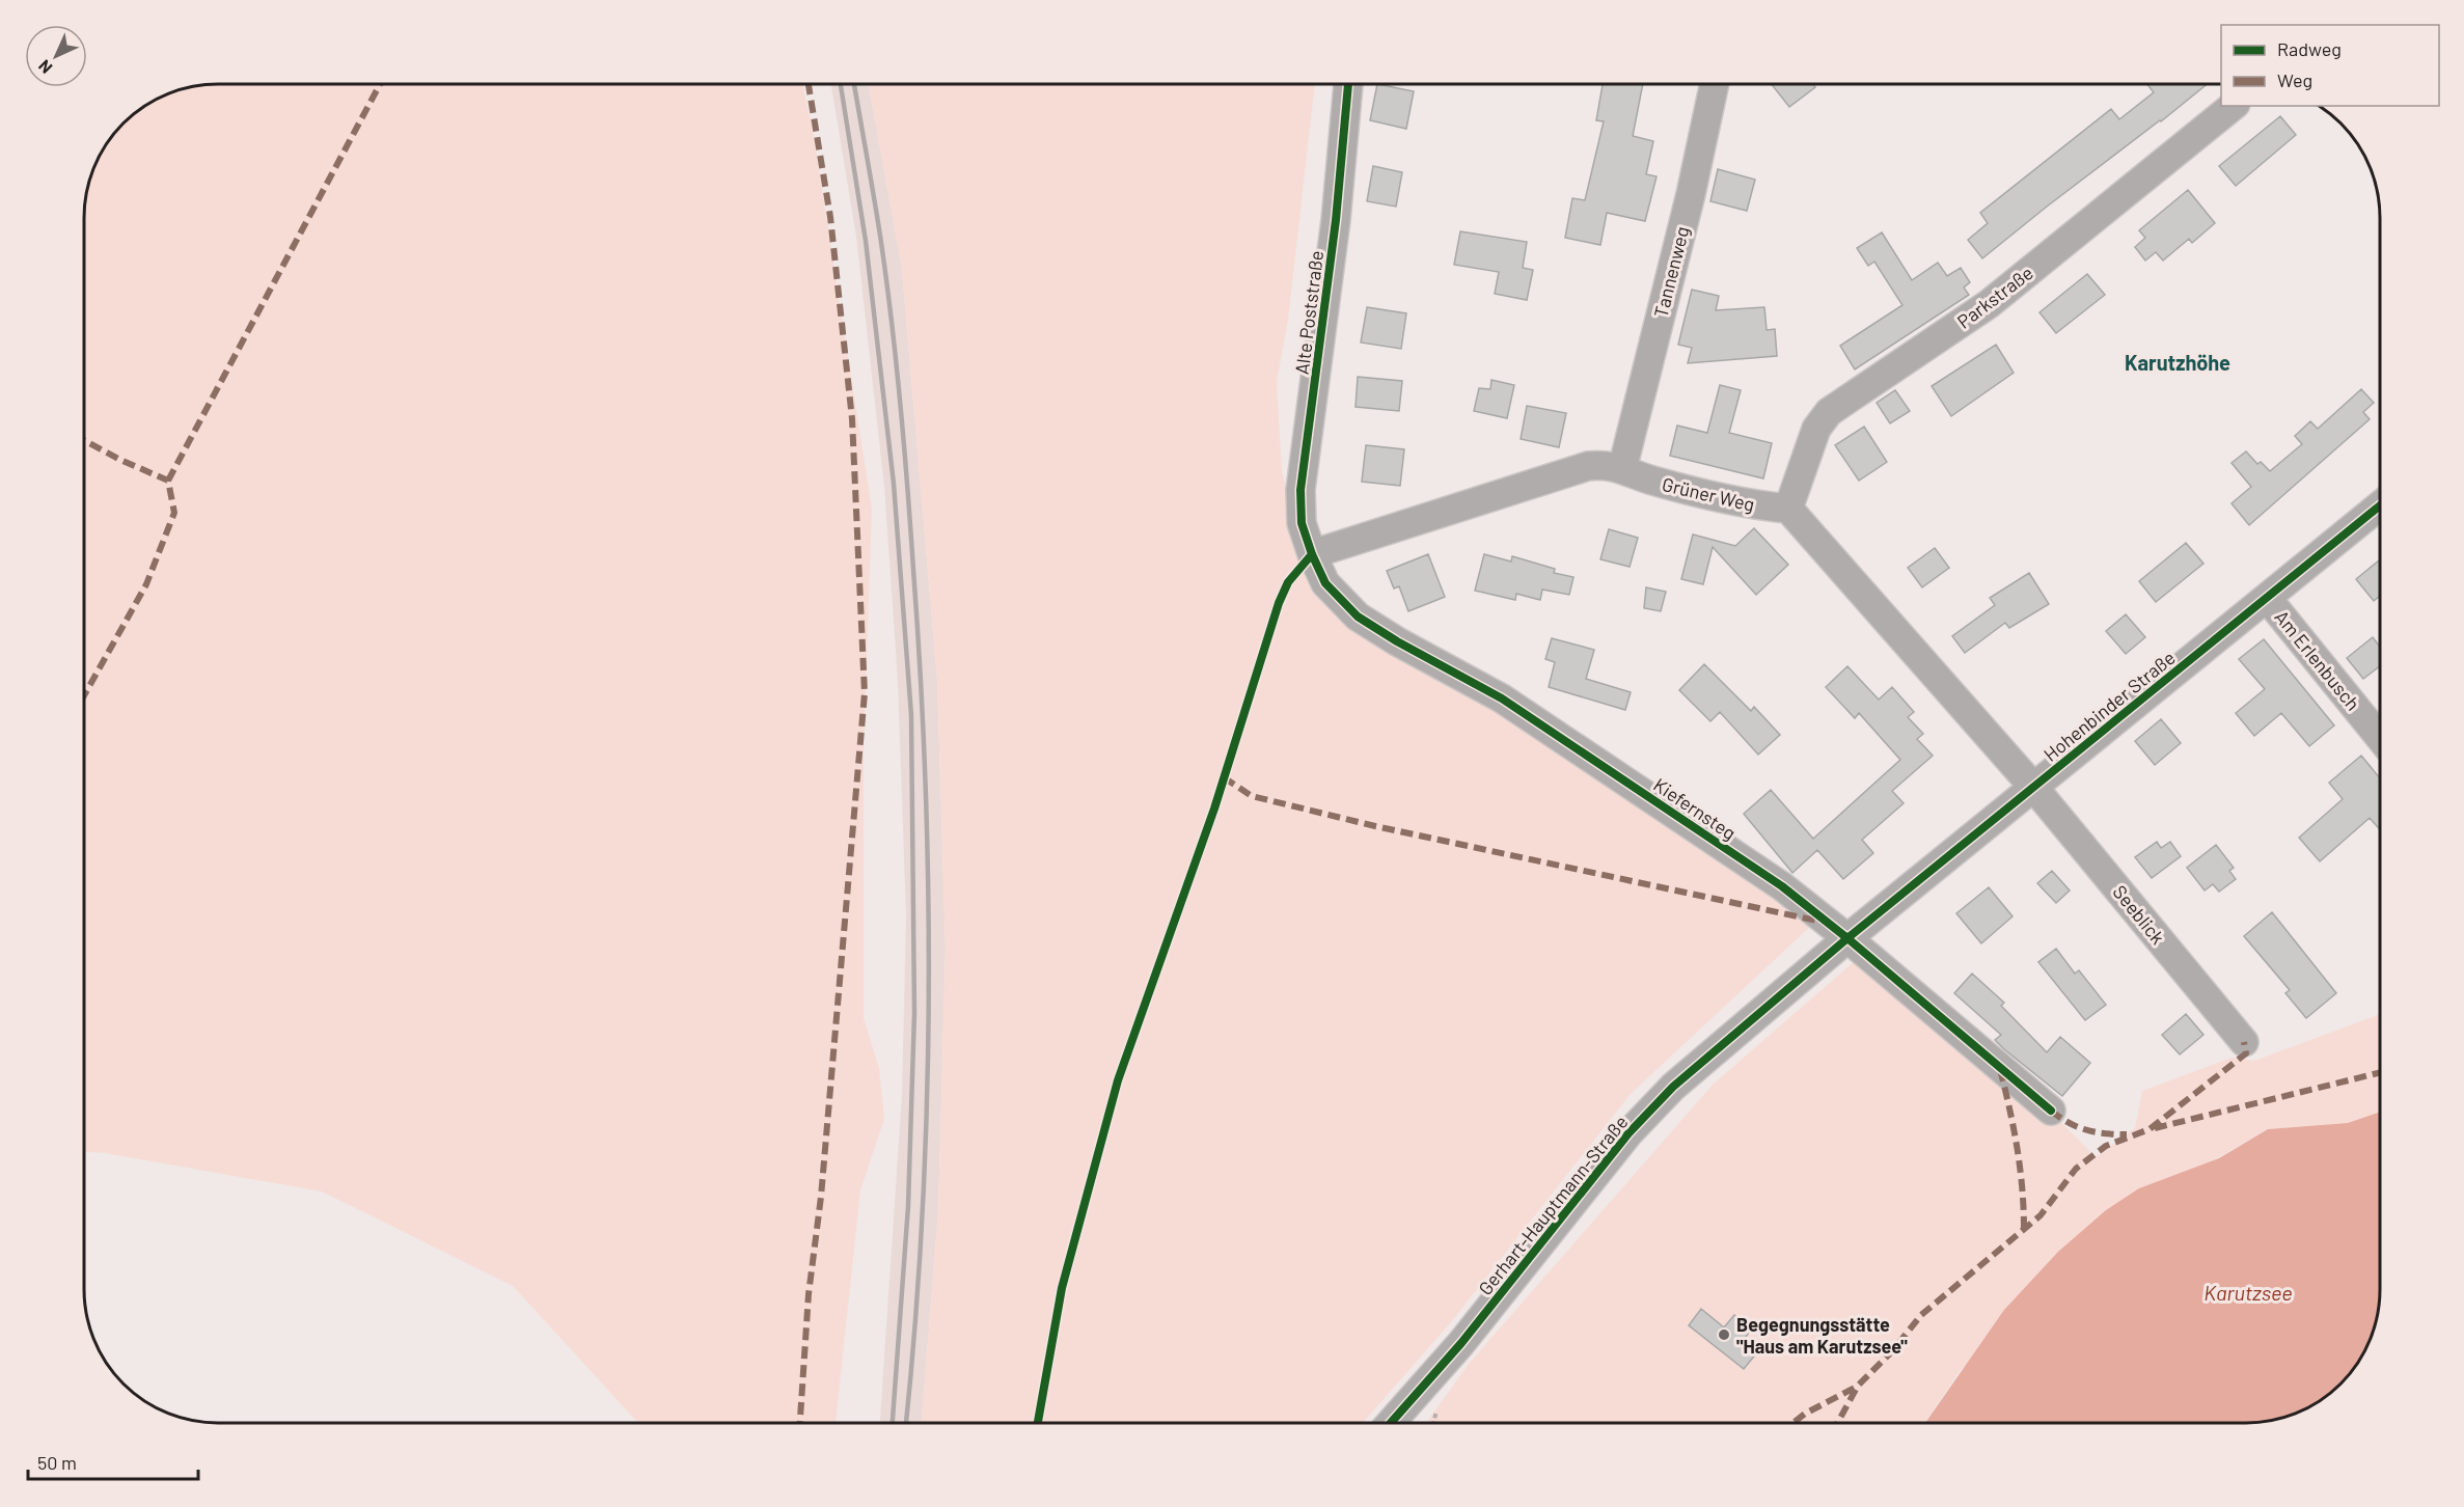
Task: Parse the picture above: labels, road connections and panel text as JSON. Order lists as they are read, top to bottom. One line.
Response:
{"streets":{"street":["Tannenweg","Parkstraße","Alte Poststraße","Grüner Weg","Am Erlenbusch","Hohenbinder Straße","Kiefernsteg","Seeblick","Gerhart-Hauptmann-Straße"]},"crossings":[["Tannenweg","Grüner Weg"],["Parkstraße","Grüner Weg"],["Alte Poststraße","Grüner Weg"],["Alte Poststraße","Kiefernsteg"],["Grüner Weg","Kiefernsteg"],["Am Erlenbusch","Hohenbinder Straße"],["Hohenbinder Straße","Kiefernsteg"],["Hohenbinder Straße","Seeblick"],["Hohenbinder Straße","Gerhart-Hauptmann-Straße"],["Kiefernsteg","Gerhart-Hauptmann-Straße"]],"districts":["Karutzhöhe"],"water":["Karutzsee"],"places":["Begegnungsstätte \"Haus am Karutzsee\""],"legend":["Radweg","Weg"],"scale_bar":"50 m","north":"bottom left"}
